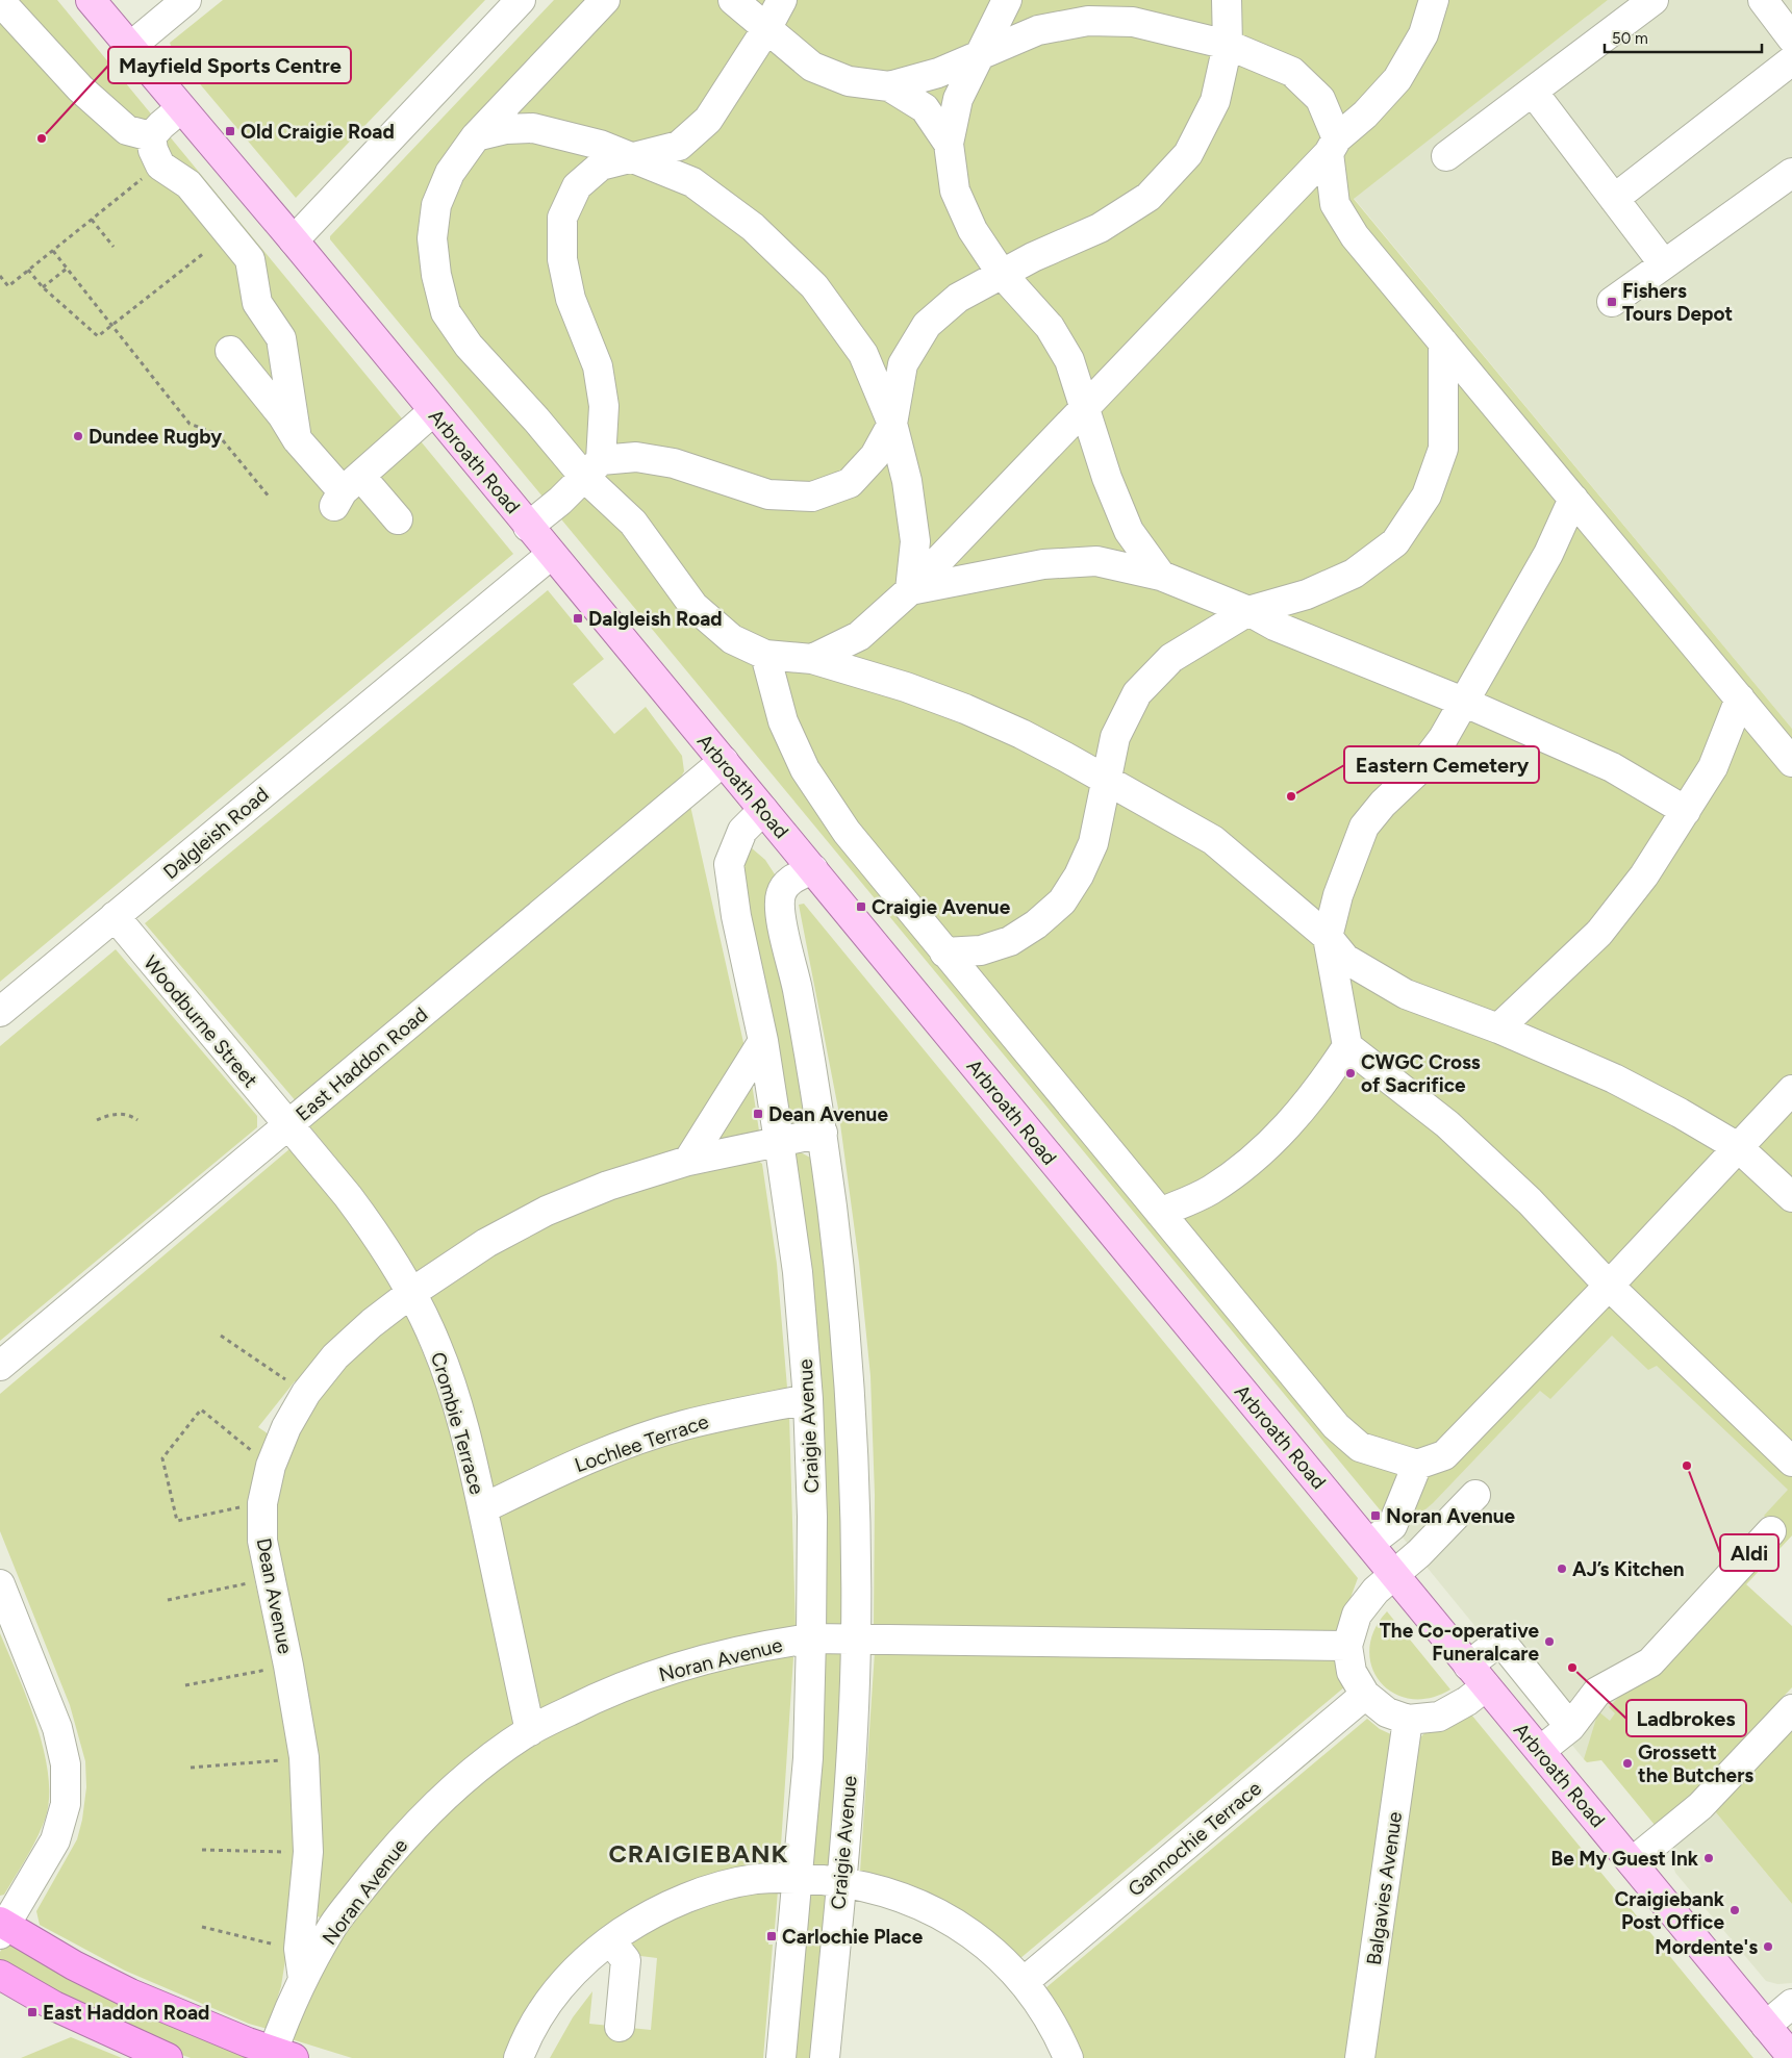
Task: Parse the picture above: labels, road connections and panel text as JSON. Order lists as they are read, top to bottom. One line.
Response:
{"streets":{"main road":["Arbroath Road"],"street":["Dalgleish Road","Woodburne Street","East Haddon Road","Crombie Terrace","Craigie Avenue","Lochlee Terrace","Dean Avenue","Noran Avenue","Gannochie Terrace","Balgavies Avenue"]},"crossings":[["Arbroath Road","Dalgleish Road"],["Arbroath Road","East Haddon Road"],["Arbroath Road","Craigie Avenue"],["Dalgleish Road","Woodburne Street"],["Woodburne Street","East Haddon Road"],["Woodburne Street","Crombie Terrace"],["East Haddon Road","Crombie Terrace"],["Crombie Terrace","Lochlee Terrace"],["Crombie Terrace","Dean Avenue"],["Crombie Terrace","Noran Avenue"],["Craigie Avenue","Lochlee Terrace"],["Craigie Avenue","Dean Avenue"],["Craigie Avenue","Noran Avenue"],["Dean Avenue","Noran Avenue"]],"districts":["CRAIGIEBANK"],"places":{"transit":["Old Craigie Road","Fishers Tours Depot","Dalgleish Road","Craigie Avenue","Dean Avenue","Noran Avenue","Carlochie Place","East Haddon Road"],"other":["Mayfield Sports Centre","Dundee Rugby","Eastern Cemetery","CWGC Cross of Sacrifice","Aldi","AJ’s Kitchen","The Co-operative Funeralcare","Ladbrokes","Grossett the Butchers","Be My Guest Ink","Craigiebank Post Office","Mordente's"]},"scale_bar":"50 m"}
